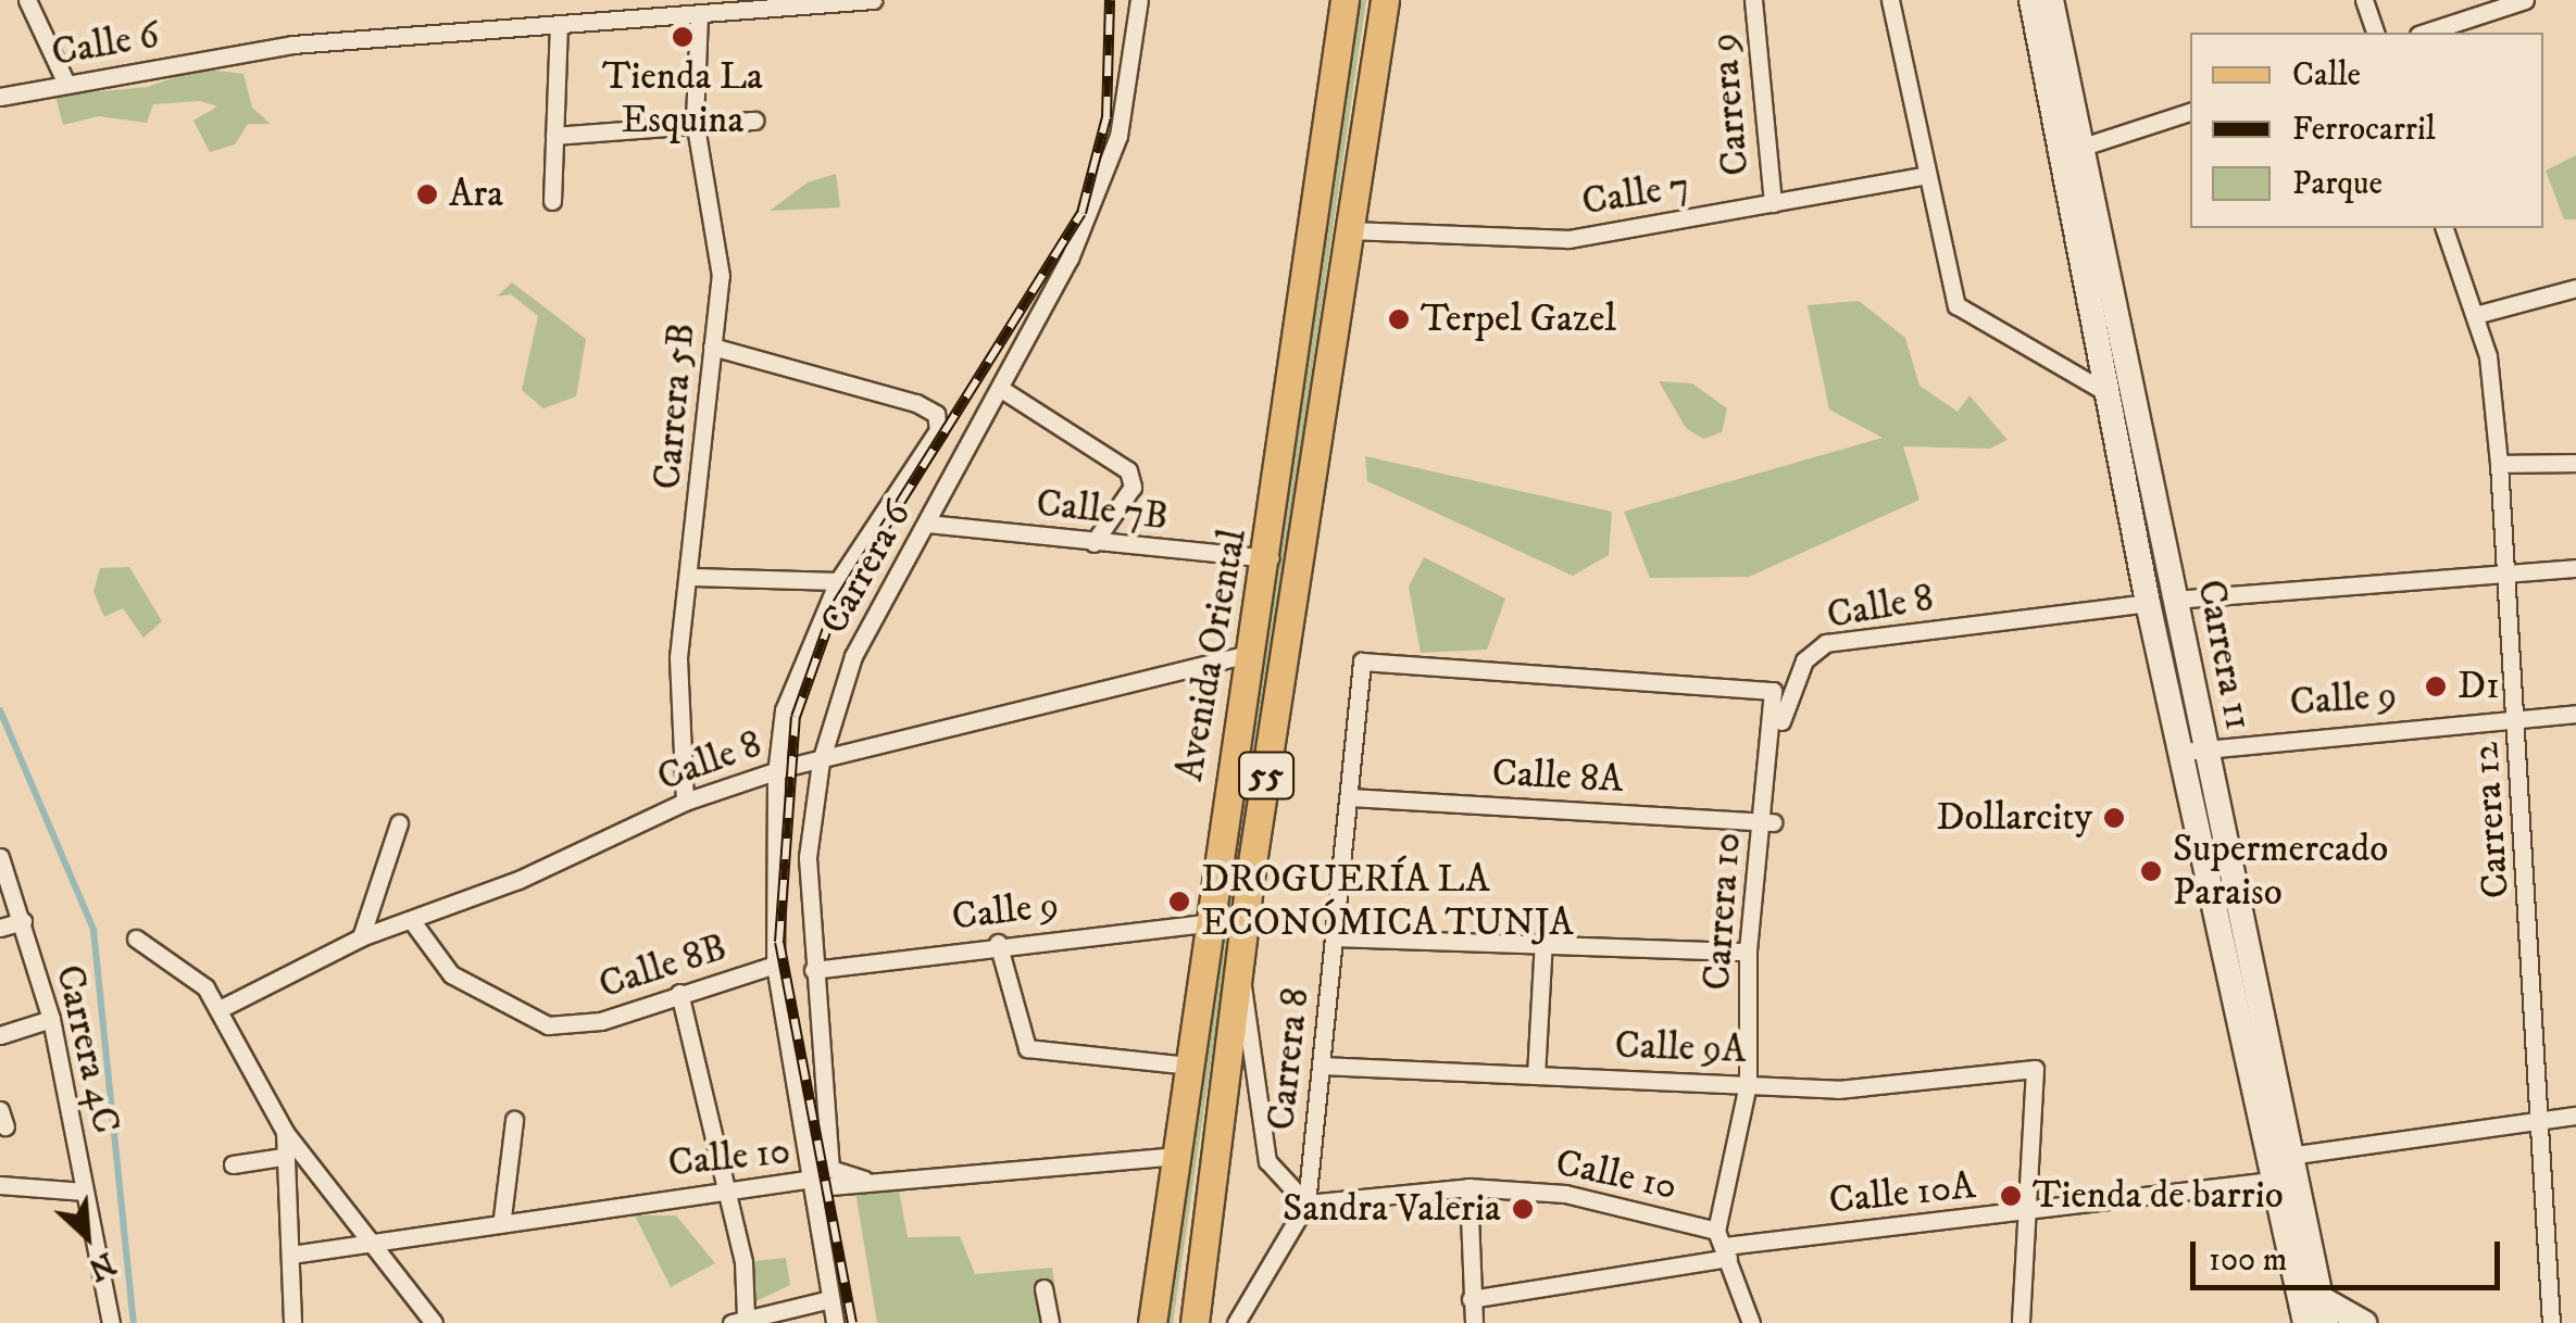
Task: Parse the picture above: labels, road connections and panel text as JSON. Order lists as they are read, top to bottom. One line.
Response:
{"streets":{"main road":["Avenida Oriental","Carrera 11","55"],"street":["Calle 6","Carrera 9","Calle 7","Carrera 5B","Calle 7B","Carrera 6","Calle 8","Calle 9","Calle 8A","Carrera 12","Carrera 10","Calle 8B","Calle 9A","Carrera 4C","Carrera 8","Calle 10","Calle 10A"]},"crossings":[["Calle 6","Carrera 5B"],["Carrera 9","Calle 7"],["Calle 7","Avenida Oriental"],["Carrera 5B","Carrera 6"],["Carrera 5B","Calle 8"],["Calle 7B","Carrera 6"],["Calle 7B","Avenida Oriental"],["Carrera 6","Calle 8"],["Carrera 6","Calle 9"],["Carrera 6","Calle 8B"],["Carrera 6","Calle 10"],["Calle 8","Avenida Oriental"],["Calle 8","Carrera 11"],["Calle 8","Calle 8A"],["Calle 8","Carrera 10"],["Calle 8","Calle 8B"],["Avenida Oriental","Calle 9"],["Avenida Oriental","Carrera 8"],["Avenida Oriental","Calle 10"],["Carrera 11","Calle 9"],["Carrera 11","Calle 10A"],["Calle 9","Carrera 12"],["Calle 8A","Carrera 10"],["Calle 8A","Carrera 8"],["Carrera 10","Calle 9A"],["Carrera 10","Carrera 8"],["Carrera 10","Calle 10"],["Carrera 10","Calle 10A"],["Calle 9A","Carrera 8"],["Calle 9A","Calle 10A"],["Carrera 8","Calle 10"],["Calle 10","Calle 10A"]],"places":["Tienda La Esquina","Ara","Terpel Gazel","D1","Dollarcity","Supermercado Paraiso","DROGUERÍA LA ECONÓMICA TUNJA","Tienda de barrio","Sandra Valeria"],"legend":["Calle","Ferrocarril","Parque"],"scale_bar":"100 m","north":"bottom right"}
